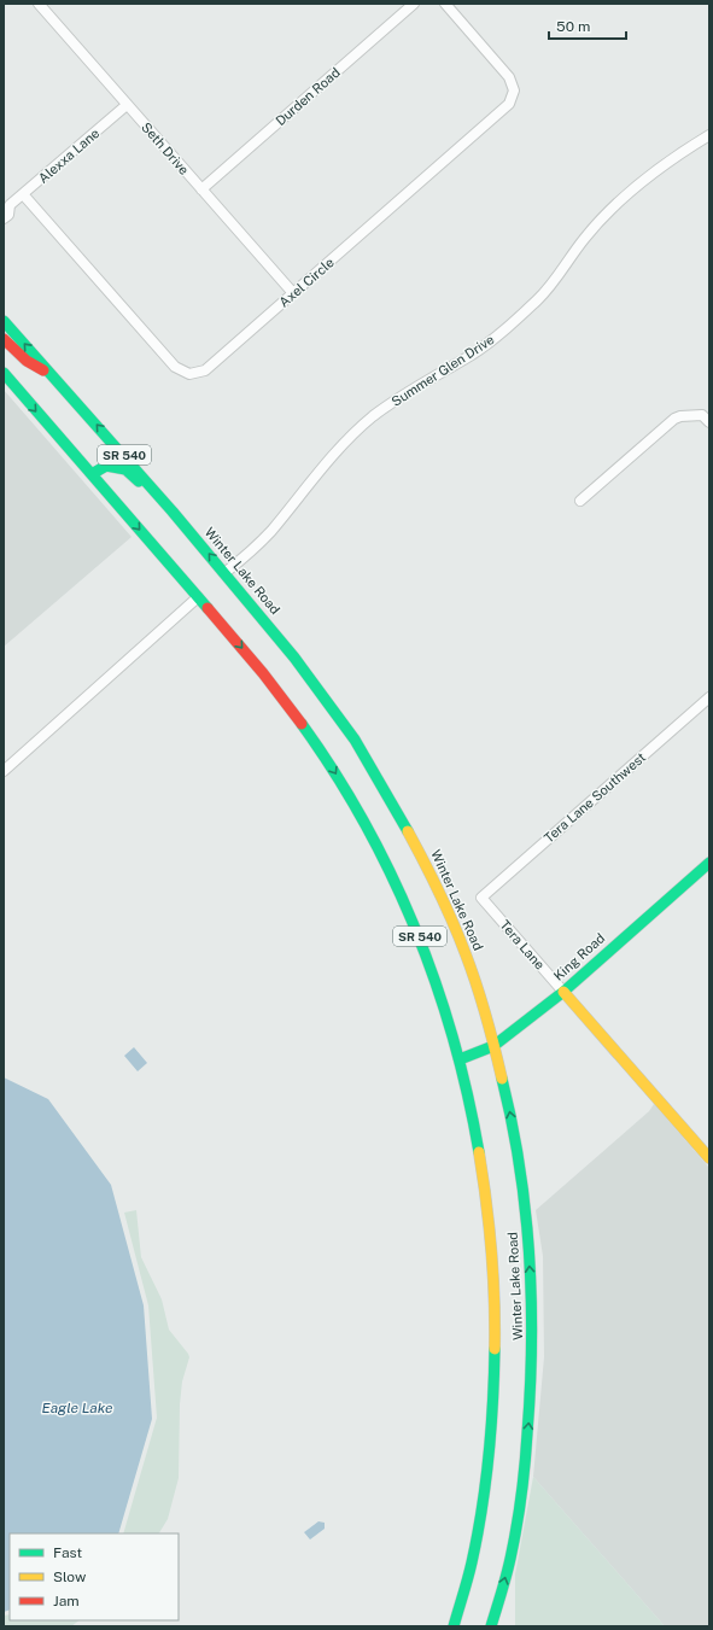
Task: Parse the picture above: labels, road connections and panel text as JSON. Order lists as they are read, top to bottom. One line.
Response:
{"streets":{"main road":["SR 540","Winter Lake Road","King Road"],"street":["Durden Road","Seth Drive","Alexxa Lane","Axel Circle","Summer Glen Drive","Tera Lane Southwest","Tera Lane"]},"crossings":[["Durden Road","Seth Drive"],["Seth Drive","Alexxa Lane"],["Seth Drive","Axel Circle"],["Alexxa Lane","Axel Circle"],["Summer Glen Drive","Winter Lake Road"],["Winter Lake Road","King Road"],["Tera Lane Southwest","Tera Lane"],["Tera Lane","King Road"]],"water":["Eagle Lake"],"legend":["Fast","Slow","Jam"],"scale_bar":"50 m"}
